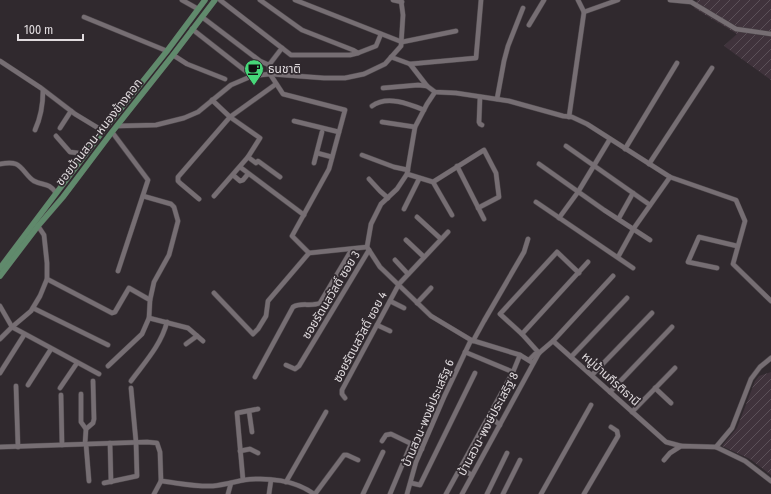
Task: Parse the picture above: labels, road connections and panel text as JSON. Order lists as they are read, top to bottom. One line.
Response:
{"streets":{"main road":["ซอยบ้านสวน-หนองข้างคอก"],"street":["ซอยรัตนสวัสดิ์ ซอย 3","ซอยรัตนสวัสดิ์ ซอย 4","หมู่บ้านกีรติธานี","บ้านสวน-พงษ์ประเสริฐ 6","บ้านสวน-พงษ์ประเสริฐ 8"]},"places":{"cafe":["ธนชาติ"]},"scale_bar":"100 m"}
